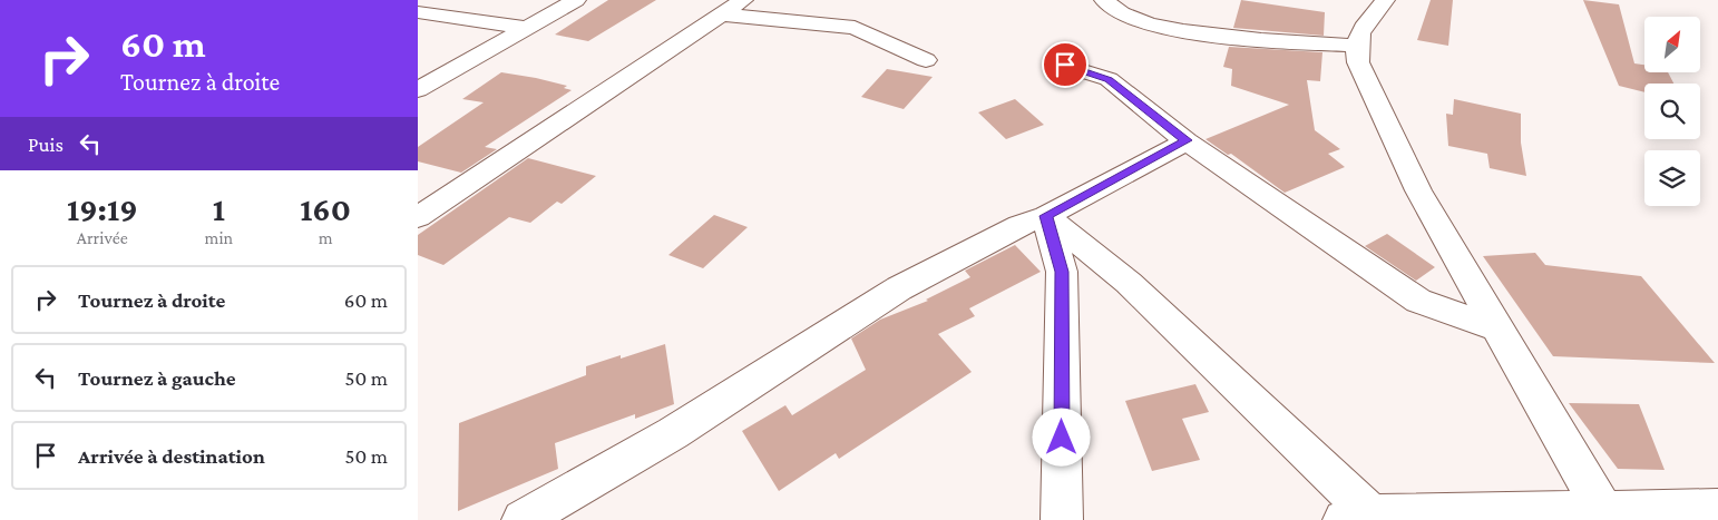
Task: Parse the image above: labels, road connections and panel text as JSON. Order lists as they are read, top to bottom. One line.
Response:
{"north":"top right","page":{"turn":["60 m","Tournez à droite"],"then":"Puis","eta":["19:19","Arrivée","1","min","160","m"],"list":[{"name":"Tournez à droite","value":"60 m"},{"name":"Tournez à gauche","value":"50 m"},{"name":"Arrivée à destination","value":"50 m"}]}}
